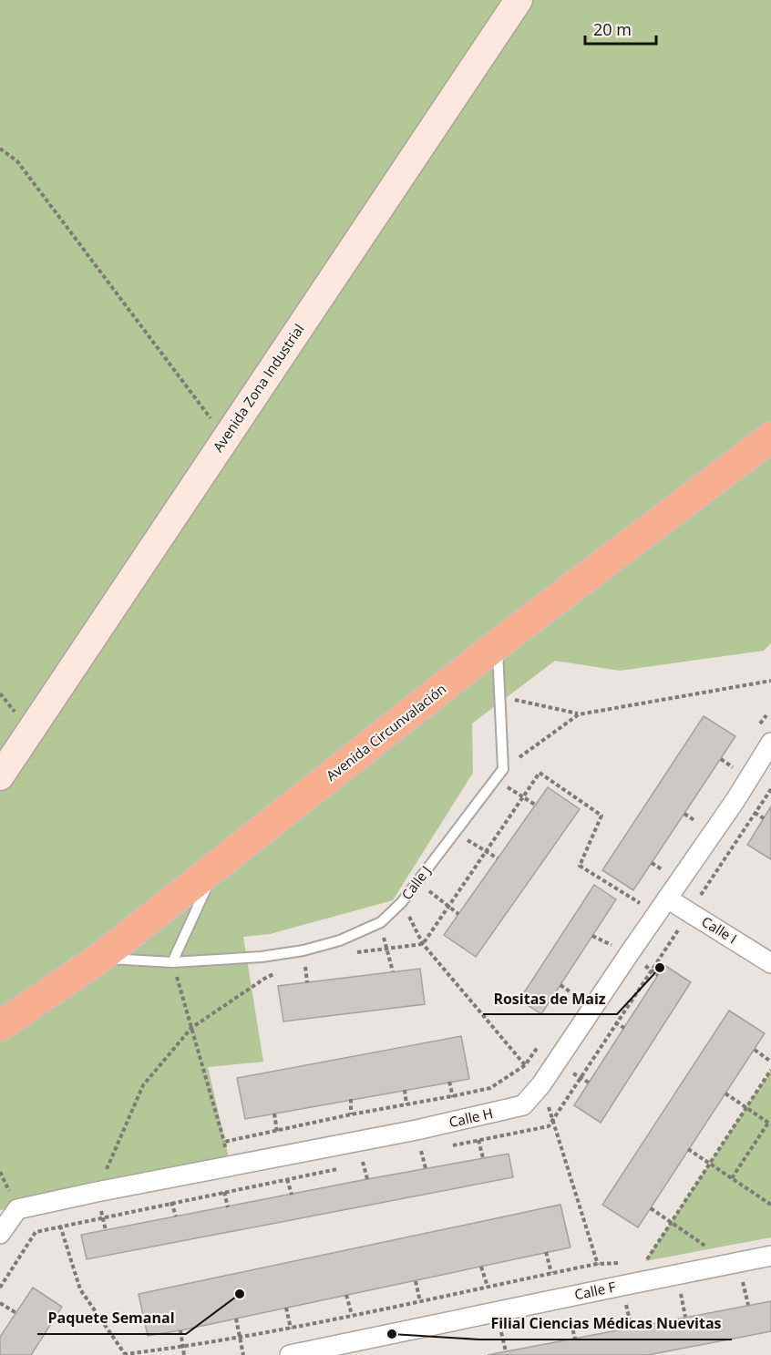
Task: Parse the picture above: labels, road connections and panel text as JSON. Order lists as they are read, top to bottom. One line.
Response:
{"streets":{"highway":["Avenida Circunvalación"],"main road":["Avenida Zona Industrial"],"street":["Calle I","Calle H","Calle F"],"lane":["Calle J"]},"crossings":[["Avenida Circunvalación","Calle J"],["Calle I","Calle H"]],"places":["Rositas de Maiz","Paquete Semanal","Filial Ciencias Médicas Nuevitas"],"scale_bar":"20 m"}
